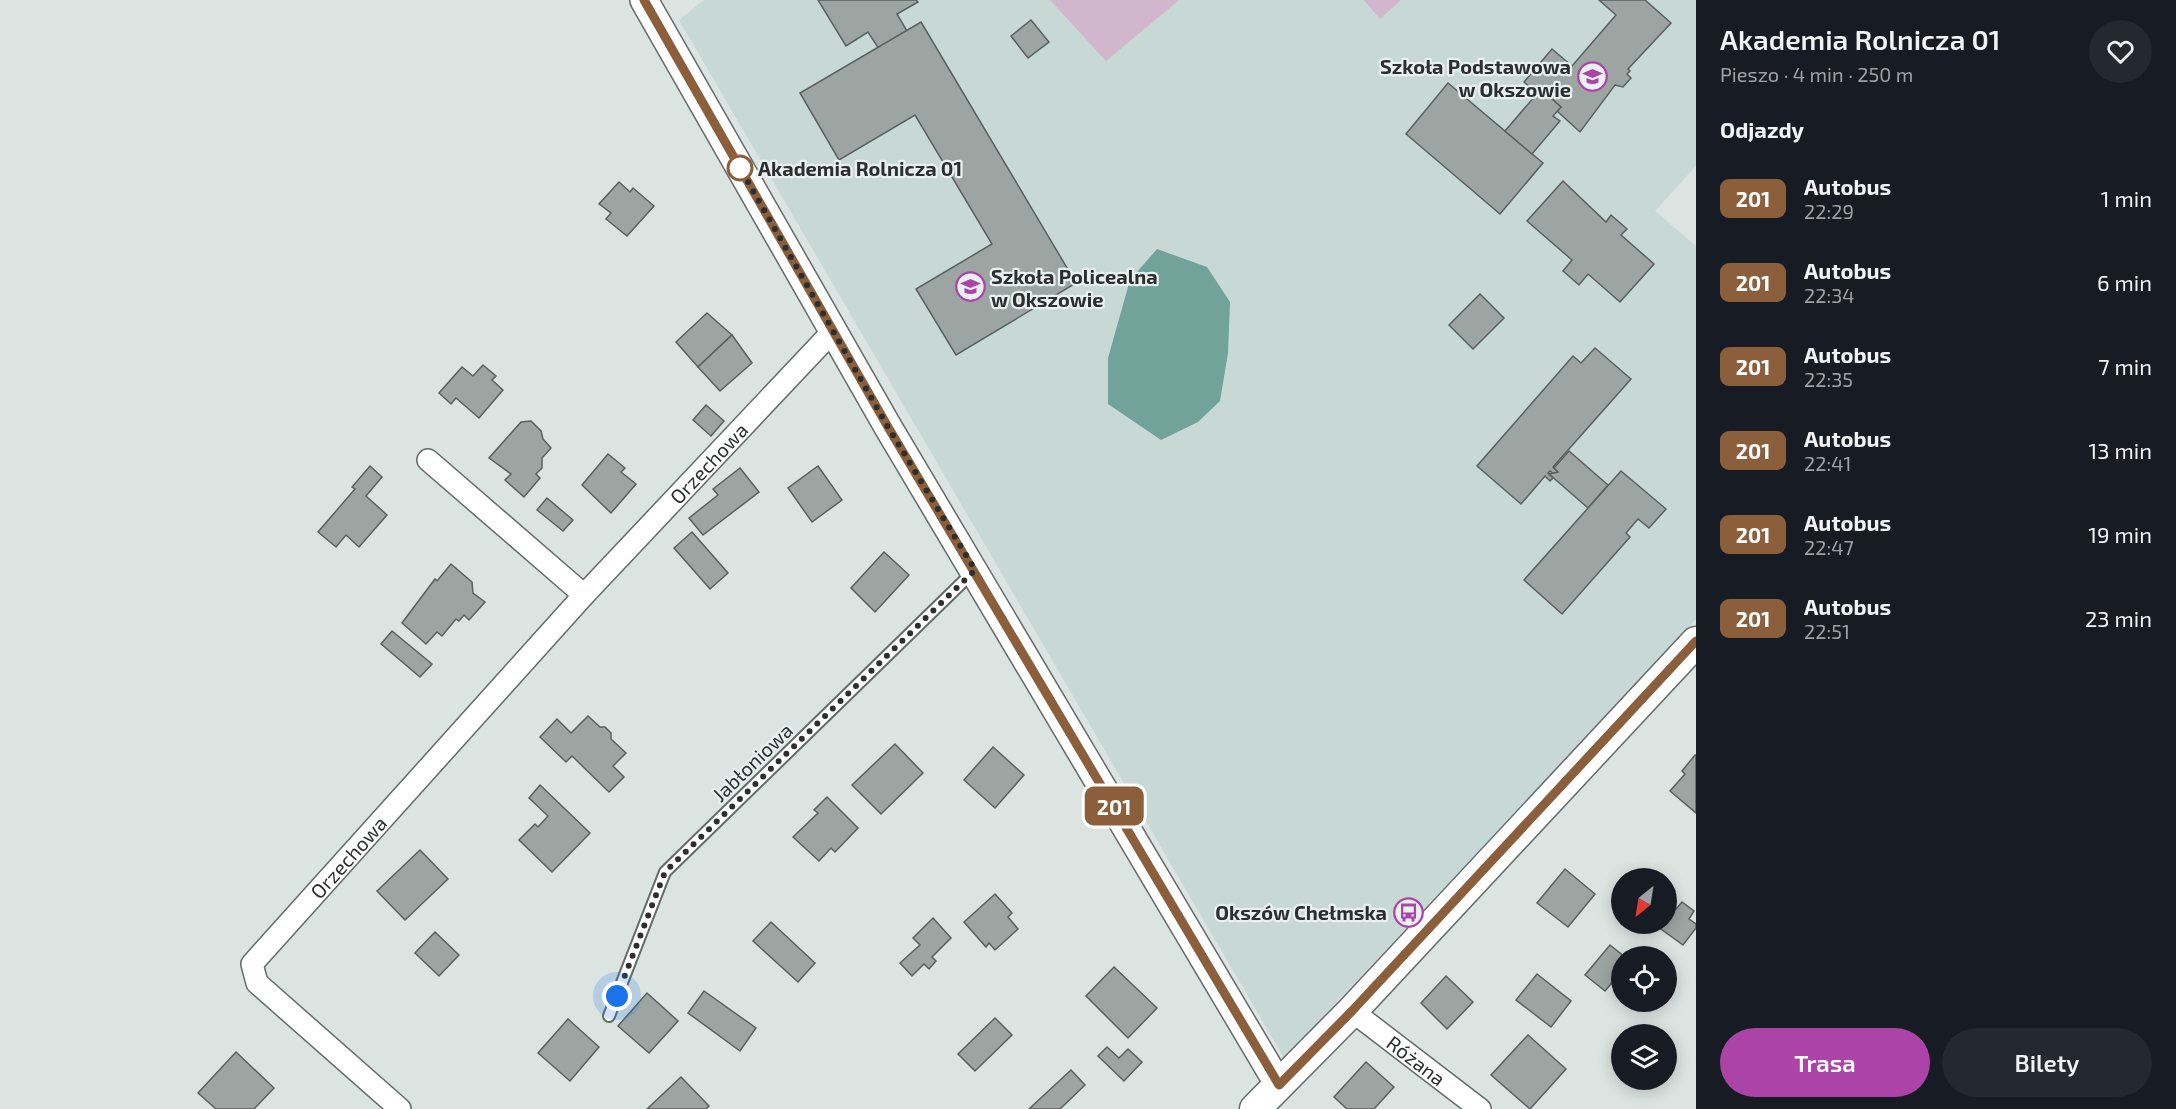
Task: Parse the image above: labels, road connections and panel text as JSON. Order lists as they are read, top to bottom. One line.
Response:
{"streets":{"street":["Orzechowa","Różana"],"lane":["Jabłoniowa"]},"places":{"school or university":["Szkoła Podstawowa w Okszowie","Szkoła Policealna w Okszowie"],"other":["Akademia Rolnicza 01"],"bus stop":["Okszów Chełmska"]},"lines":["bus line 201"],"north":"bottom left","page":{"on_map":"201","heading":[["Akademia Rolnicza 01","Pieszo · 4 min · 250 m"],"Odjazdy"],"list":[{"mark":"201","name":"Autobus","note":"22:29","value":"1 min"},{"mark":"201","name":"Autobus","note":"22:34","value":"6 min"},{"mark":"201","name":"Autobus","note":"22:35","value":"7 min"},{"mark":"201","name":"Autobus","note":"22:41","value":"13 min"},{"mark":"201","name":"Autobus","note":"22:47","value":"19 min"},{"mark":"201","name":"Autobus","note":"22:51","value":"23 min"}],"buttons":["Trasa","Bilety"]}}
